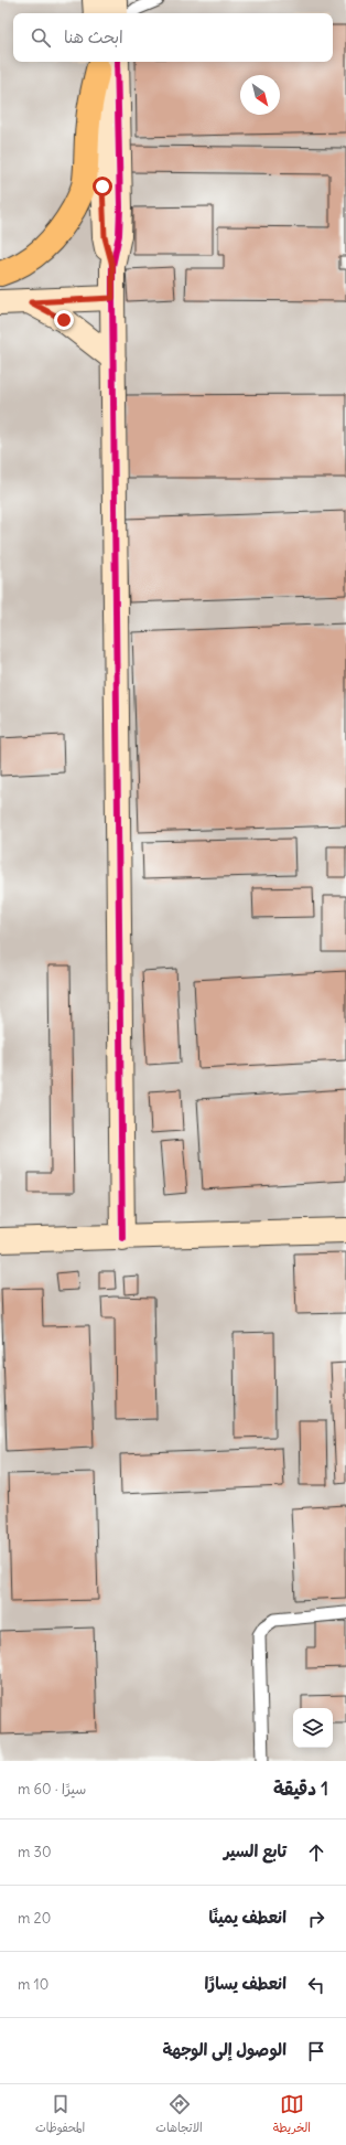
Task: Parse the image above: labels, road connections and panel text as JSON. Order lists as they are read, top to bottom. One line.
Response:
{"north":"bottom right","page":{"search":"ابحث هنا","heading":["1 دقيقة","سيرًا · 60 m"],"list":[["تابع السير","30 m"],["انعطف يمينًا","20 m"],["انعطف يسارًا","10 m"],"الوصول إلى الوجهة"],"nav":["الخريطة","الاتجاهات","المحفوظات"]}}
